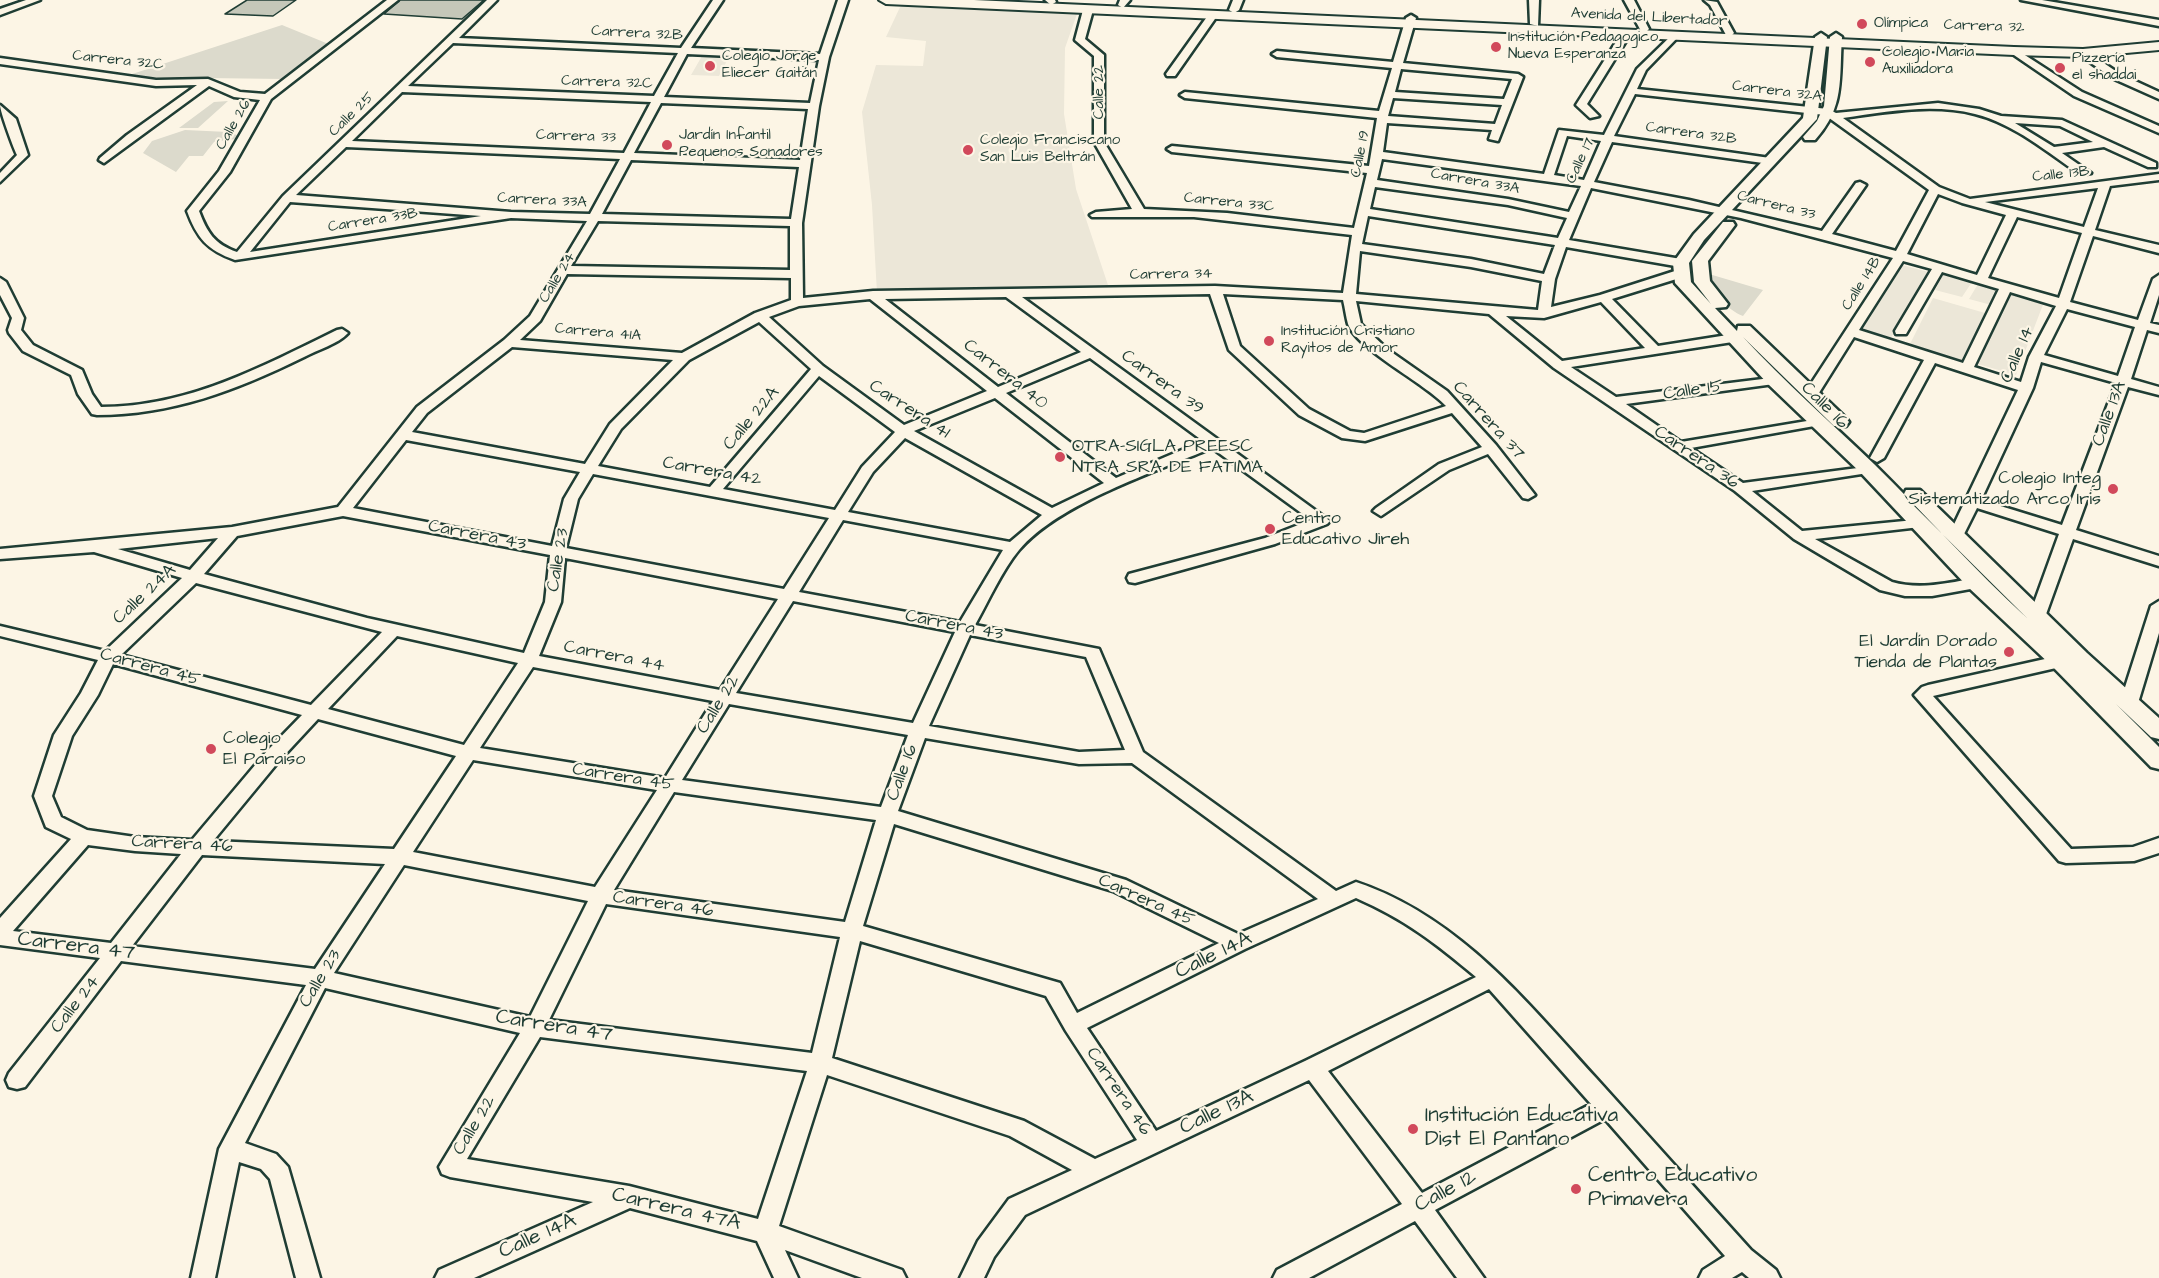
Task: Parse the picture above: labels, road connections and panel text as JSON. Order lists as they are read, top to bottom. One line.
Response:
{"streets":{"main road":["Avenida del Libertador","Carrera 32"],"street":["Carrera 32B","Carrera 32C","Calle 22","Carrera 32A","Calle 25","Calle 26","Carrera 33","Calle 19","Calle 17","Calle 13B","Carrera 33A","Carrera 33C","Carrera 33B","Carrera 34","Calle 24","Calle 14B","Carrera 41A","Calle 14","Carrera 40","Carrera 39","Calle 15","Calle 16","Carrera 41","Calle 13A","Calle 22A","Carrera 37","Carrera 36","Carrera 42","Carrera 43","Calle 23","Calle 24A","Carrera 44","Carrera 45","Carrera 46","Carrera 47","Calle 14A","Calle 12","Carrera 47A"]},"crossings":[["Avenida del Libertador","Carrera 32"],["Avenida del Libertador","Calle 22"],["Avenida del Libertador","Calle 19"],["Avenida del Libertador","Calle 17"],["Avenida del Libertador","Calle 16"],["Carrera 32","Calle 16"],["Carrera 32B","Calle 25"],["Carrera 32B","Calle 17"],["Carrera 32B","Calle 24"],["Carrera 32B","Calle 16"],["Carrera 32C","Calle 25"],["Carrera 32C","Calle 26"],["Carrera 32C","Calle 24"],["Calle 22","Carrera 33C"],["Calle 22","Carrera 40"],["Calle 22","Carrera 39"],["Calle 22","Carrera 41"],["Calle 22","Carrera 42"],["Calle 22","Carrera 43"],["Calle 22","Carrera 44"],["Calle 22","Carrera 45"],["Calle 22","Carrera 46"],["Calle 22","Carrera 47"],["Calle 22","Carrera 47A"],["Carrera 32A","Calle 17"],["Carrera 32A","Calle 13B"],["Carrera 32A","Calle 14B"],["Carrera 32A","Calle 14"],["Carrera 32A","Calle 16"],["Calle 25","Calle 26"],["Calle 25","Carrera 33"],["Calle 25","Carrera 33A"],["Calle 25","Carrera 33B"],["Calle 26","Carrera 33B"],["Carrera 33","Calle 19"],["Carrera 33","Calle 17"],["Carrera 33","Calle 24"],["Carrera 33","Calle 14B"],["Carrera 33","Calle 14"],["Carrera 33","Calle 16"],["Carrera 33","Calle 13A"],["Calle 19","Carrera 33A"],["Calle 19","Carrera 33C"],["Calle 19","Carrera 34"],["Calle 19","Carrera 37"],["Calle 17","Carrera 33A"],["Calle 17","Carrera 34"],["Calle 13B","Calle 14"],["Carrera 33A","Carrera 33B"],["Carrera 33A","Calle 24"],["Carrera 34","Carrera 40"],["Carrera 34","Carrera 39"],["Carrera 34","Carrera 37"],["Carrera 34","Carrera 36"],["Carrera 34","Calle 23"],["Calle 24","Carrera 41A"],["Calle 24","Carrera 42"],["Calle 24","Carrera 43"],["Calle 24","Carrera 44"],["Calle 24","Carrera 45"],["Calle 24","Carrera 46"],["Calle 24","Carrera 47"],["Calle 14B","Calle 16"],["Carrera 41A","Calle 23"],["Calle 14","Calle 16"],["Carrera 40","Calle 16"],["Carrera 39","Calle 16"],["Calle 15","Calle 16"],["Calle 15","Carrera 36"],["Calle 16","Carrera 41"],["Calle 16","Calle 13A"],["Calle 16","Carrera 36"],["Calle 16","Carrera 42"],["Calle 16","Carrera 43"],["Calle 16","Carrera 44"],["Calle 16","Carrera 45"],["Calle 16","Carrera 46"],["Calle 16","Carrera 47"],["Calle 16","Carrera 47A"],["Carrera 41","Calle 22A"],["Carrera 41","Calle 23"],["Calle 13A","Carrera 46"],["Calle 13A","Carrera 47"],["Calle 13A","Calle 14A"],["Calle 22A","Carrera 42"],["Carrera 42","Calle 23"],["Carrera 43","Calle 23"],["Carrera 43","Calle 24A"],["Carrera 43","Carrera 44"],["Calle 23","Carrera 44"],["Calle 23","Carrera 45"],["Calle 23","Carrera 46"],["Calle 23","Carrera 47"],["Calle 24A","Carrera 44"],["Calle 24A","Carrera 45"],["Calle 24A","Carrera 46"],["Carrera 45","Calle 14A"],["Carrera 46","Calle 14A"],["Calle 14A","Carrera 47A"]],"places":["Olímpica","Institución Pedagogico Nueva Esperanza","Colegio Maria Auxiliadora","Colegio Jorge Eliecer Gaitán","Pizzería el shaddai","Jardín Infantil Pequenos Sonadores","Colegio Franciscano San Luis Beltrán","Institución Cristiano Rayitos de Amor","OTRA-SIGLA PREESC NTRA SRA DE FATIMA","Colegio Integ Sistematizado Arco Iris","Centro Educativo Jireh","El Jardín Dorado Tienda de Plantas","Colegio El Paraiso","Institución Educativa Dist El Pantano","Centro Educativo Primavera"]}
